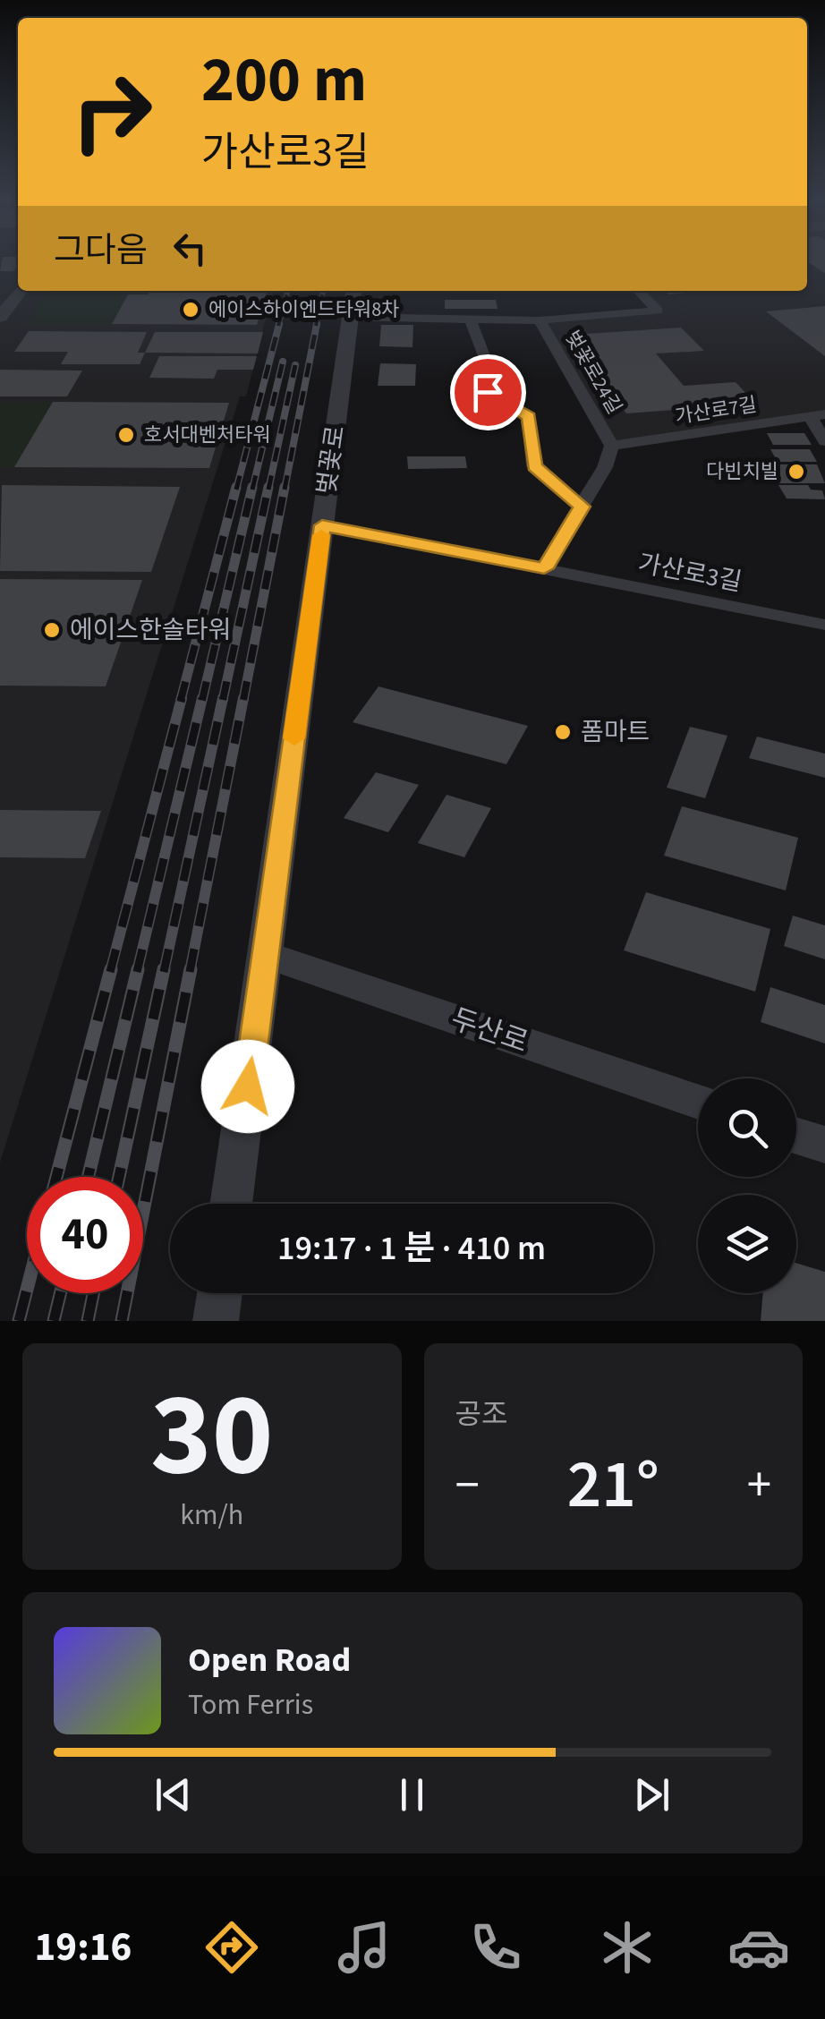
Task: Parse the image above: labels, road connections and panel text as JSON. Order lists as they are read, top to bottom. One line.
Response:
{"streets":{"street":["벚꽃로24길","가산로7길","벚꽃로","가산로3길","두산로"]},"crossings":[["벚꽃로24길","가산로7길"],["벚꽃로24길","벚꽃로"],["벚꽃로","가산로3길"],["벚꽃로","두산로"]],"places":["에이스하이엔드타워8차","호서대벤처타워","다빈치빌","에이스한솔타워","폼마트"],"page":{"turn":["200 m","가산로3길"],"then":"그다음","limit":"40","trip":"19:17 · 1 분 · 410 m","tile":[["30","km/h"],"공조"],"heat":["−","21°","+"],"song":["Open Road","Tom Ferris"],"tabs":"19:16"}}
